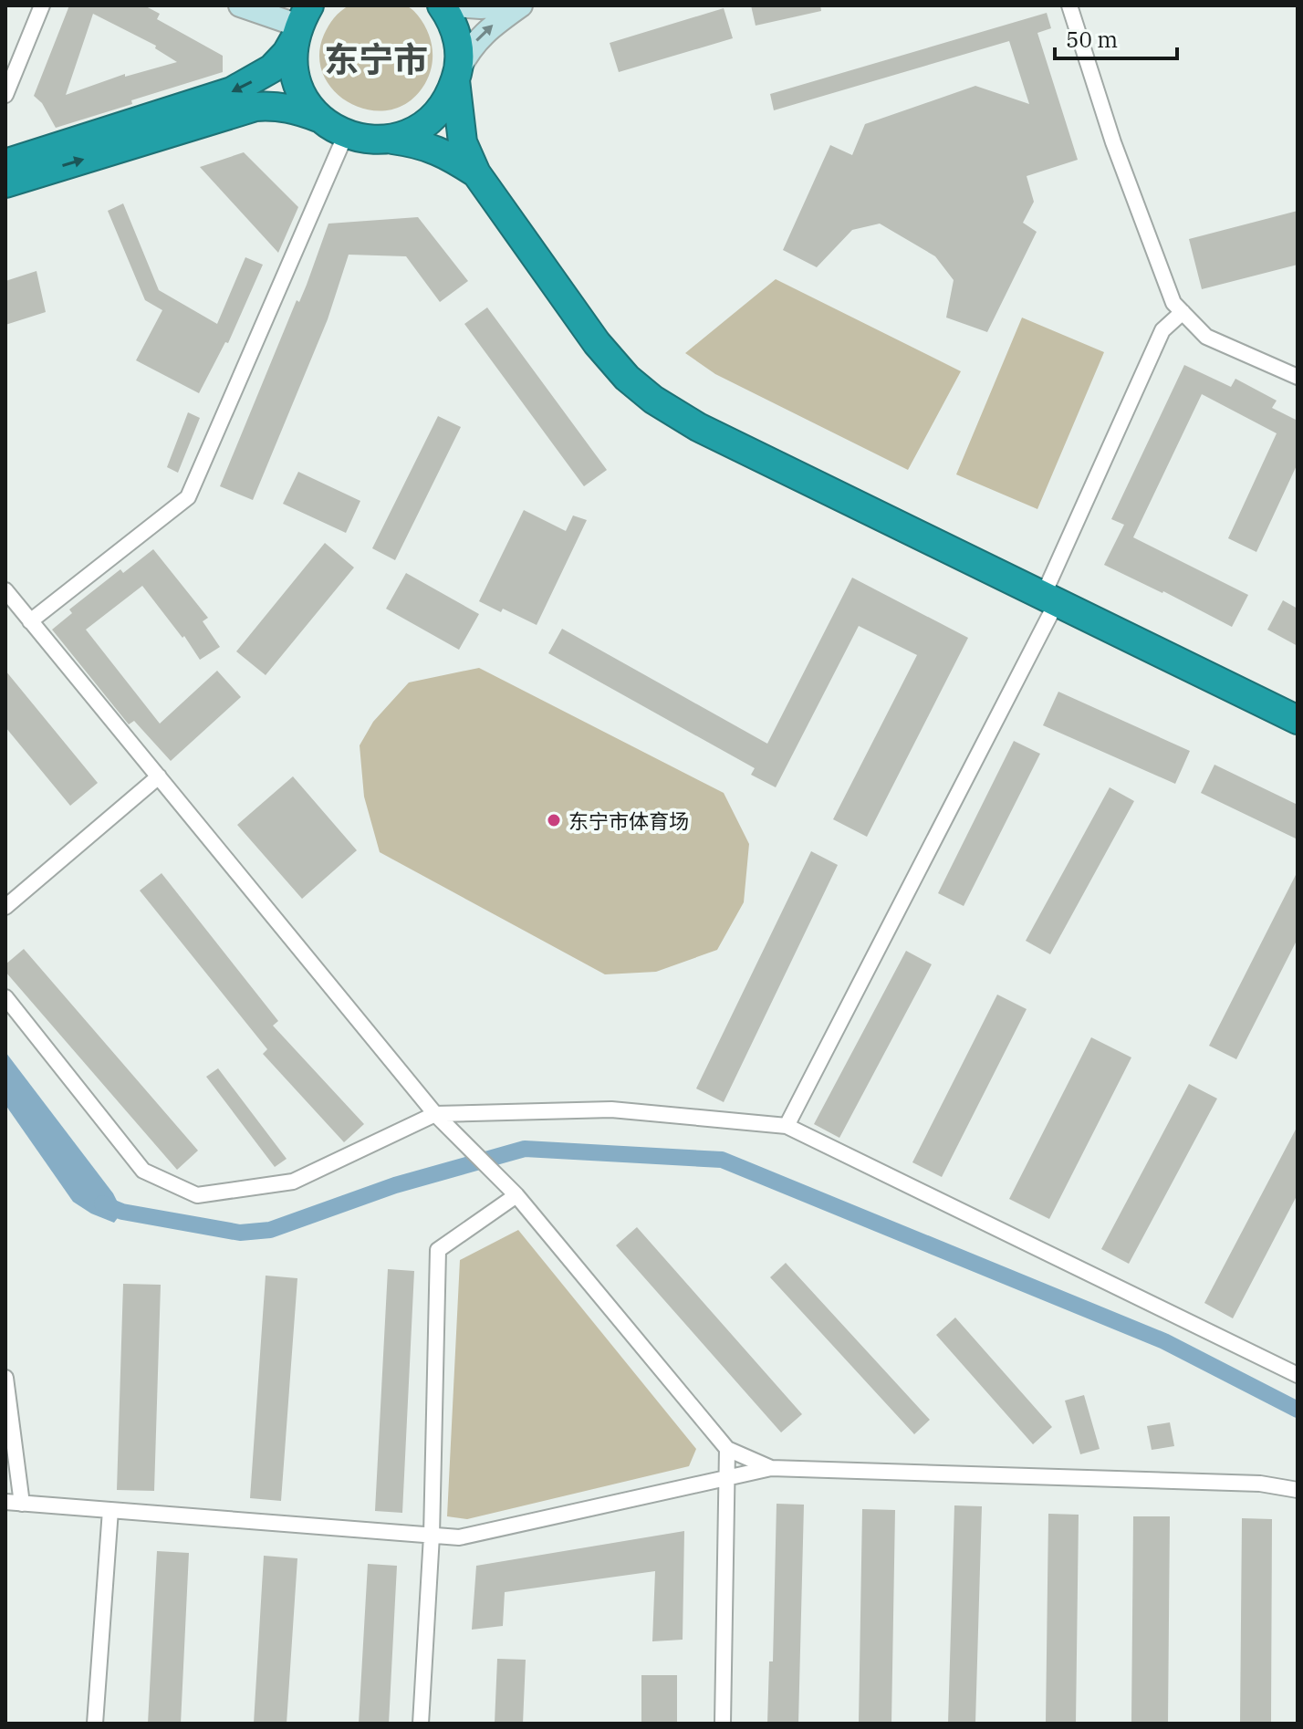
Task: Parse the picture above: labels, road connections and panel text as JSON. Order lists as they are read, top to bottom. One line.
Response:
{"districts":["东宁市"],"places":["东宁市体育场"],"scale_bar":"50 m"}
